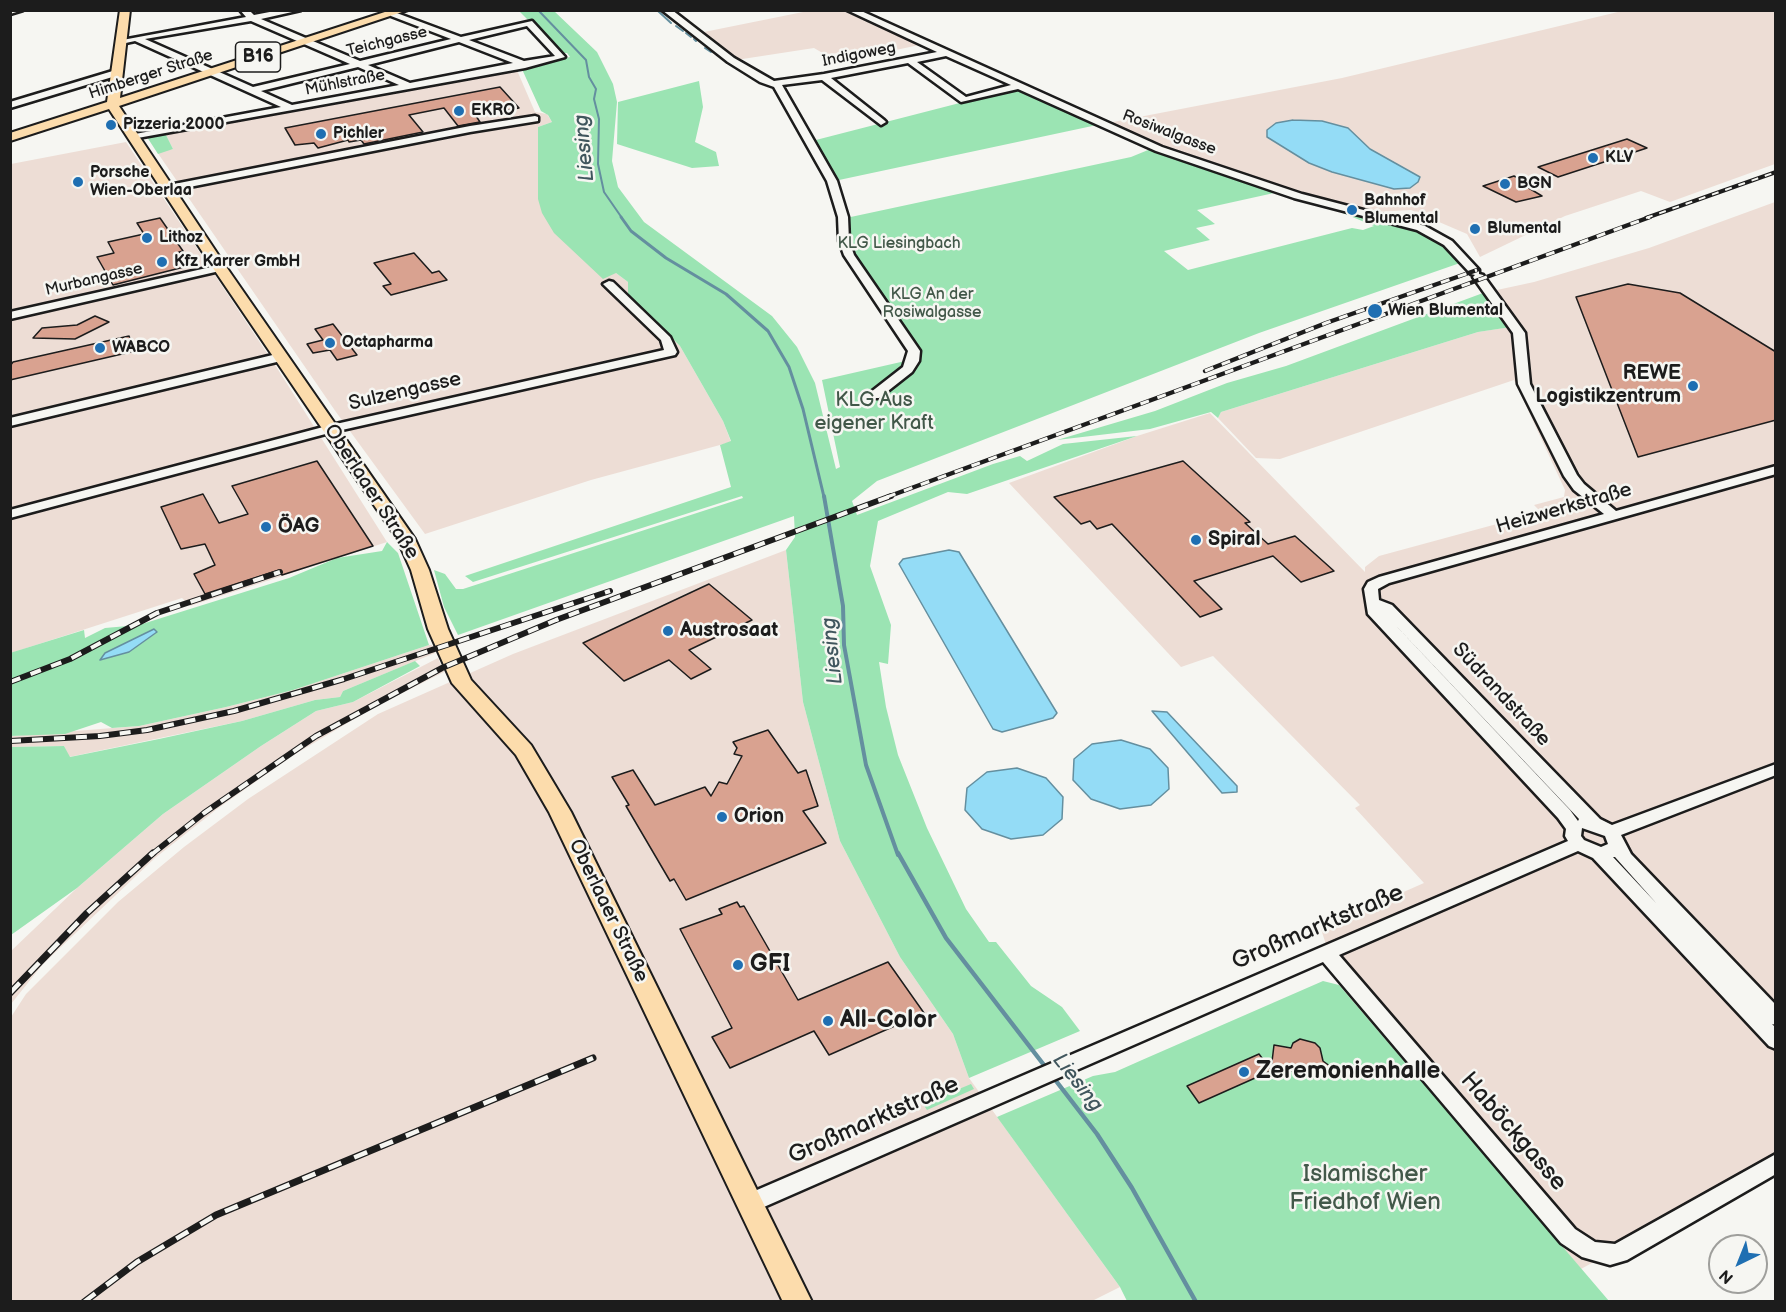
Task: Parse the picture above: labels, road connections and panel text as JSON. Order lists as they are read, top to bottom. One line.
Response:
{"streets":{"main road":["B16","Himberger Straße","Oberlaaer Straße"],"street":["Teichgasse","Indigoweg","Mühlstraße","Rosiwalgasse","Murbangasse","Sulzengasse","Heizwerkstraße","Südrandstraße","Großmarktstraße","Haböckgasse"]},"crossings":[["Teichgasse","Mühlstraße"],["Indigoweg","Rosiwalgasse"],["Himberger Straße","Oberlaaer Straße"],["Mühlstraße","Oberlaaer Straße"],["Rosiwalgasse","Heizwerkstraße"],["Murbangasse","Oberlaaer Straße"],["Sulzengasse","Oberlaaer Straße"],["Oberlaaer Straße","Großmarktstraße"],["Heizwerkstraße","Südrandstraße"],["Südrandstraße","Großmarktstraße"],["Großmarktstraße","Haböckgasse"]],"water":["Liesing"],"parks":["KLG Liesingbach","KLG An der Rosiwalgasse","KLG Aus eigener Kraft","Islamischer Friedhof Wien"],"places":["EKRO","Pizzeria 2000","Pichler","KLV","Porsche Wien-Oberlaa","BGN","Bahnhof Blumental","Blumental","Lithoz","Kfz Karrer GmbH","Wien Blumental","Octapharma","WABCO","REWE Logistikzentrum","ÖAG","Spiral","Austrosaat","Orion","GFI","All-Color","Zeremonienhalle"],"north":"bottom left"}
